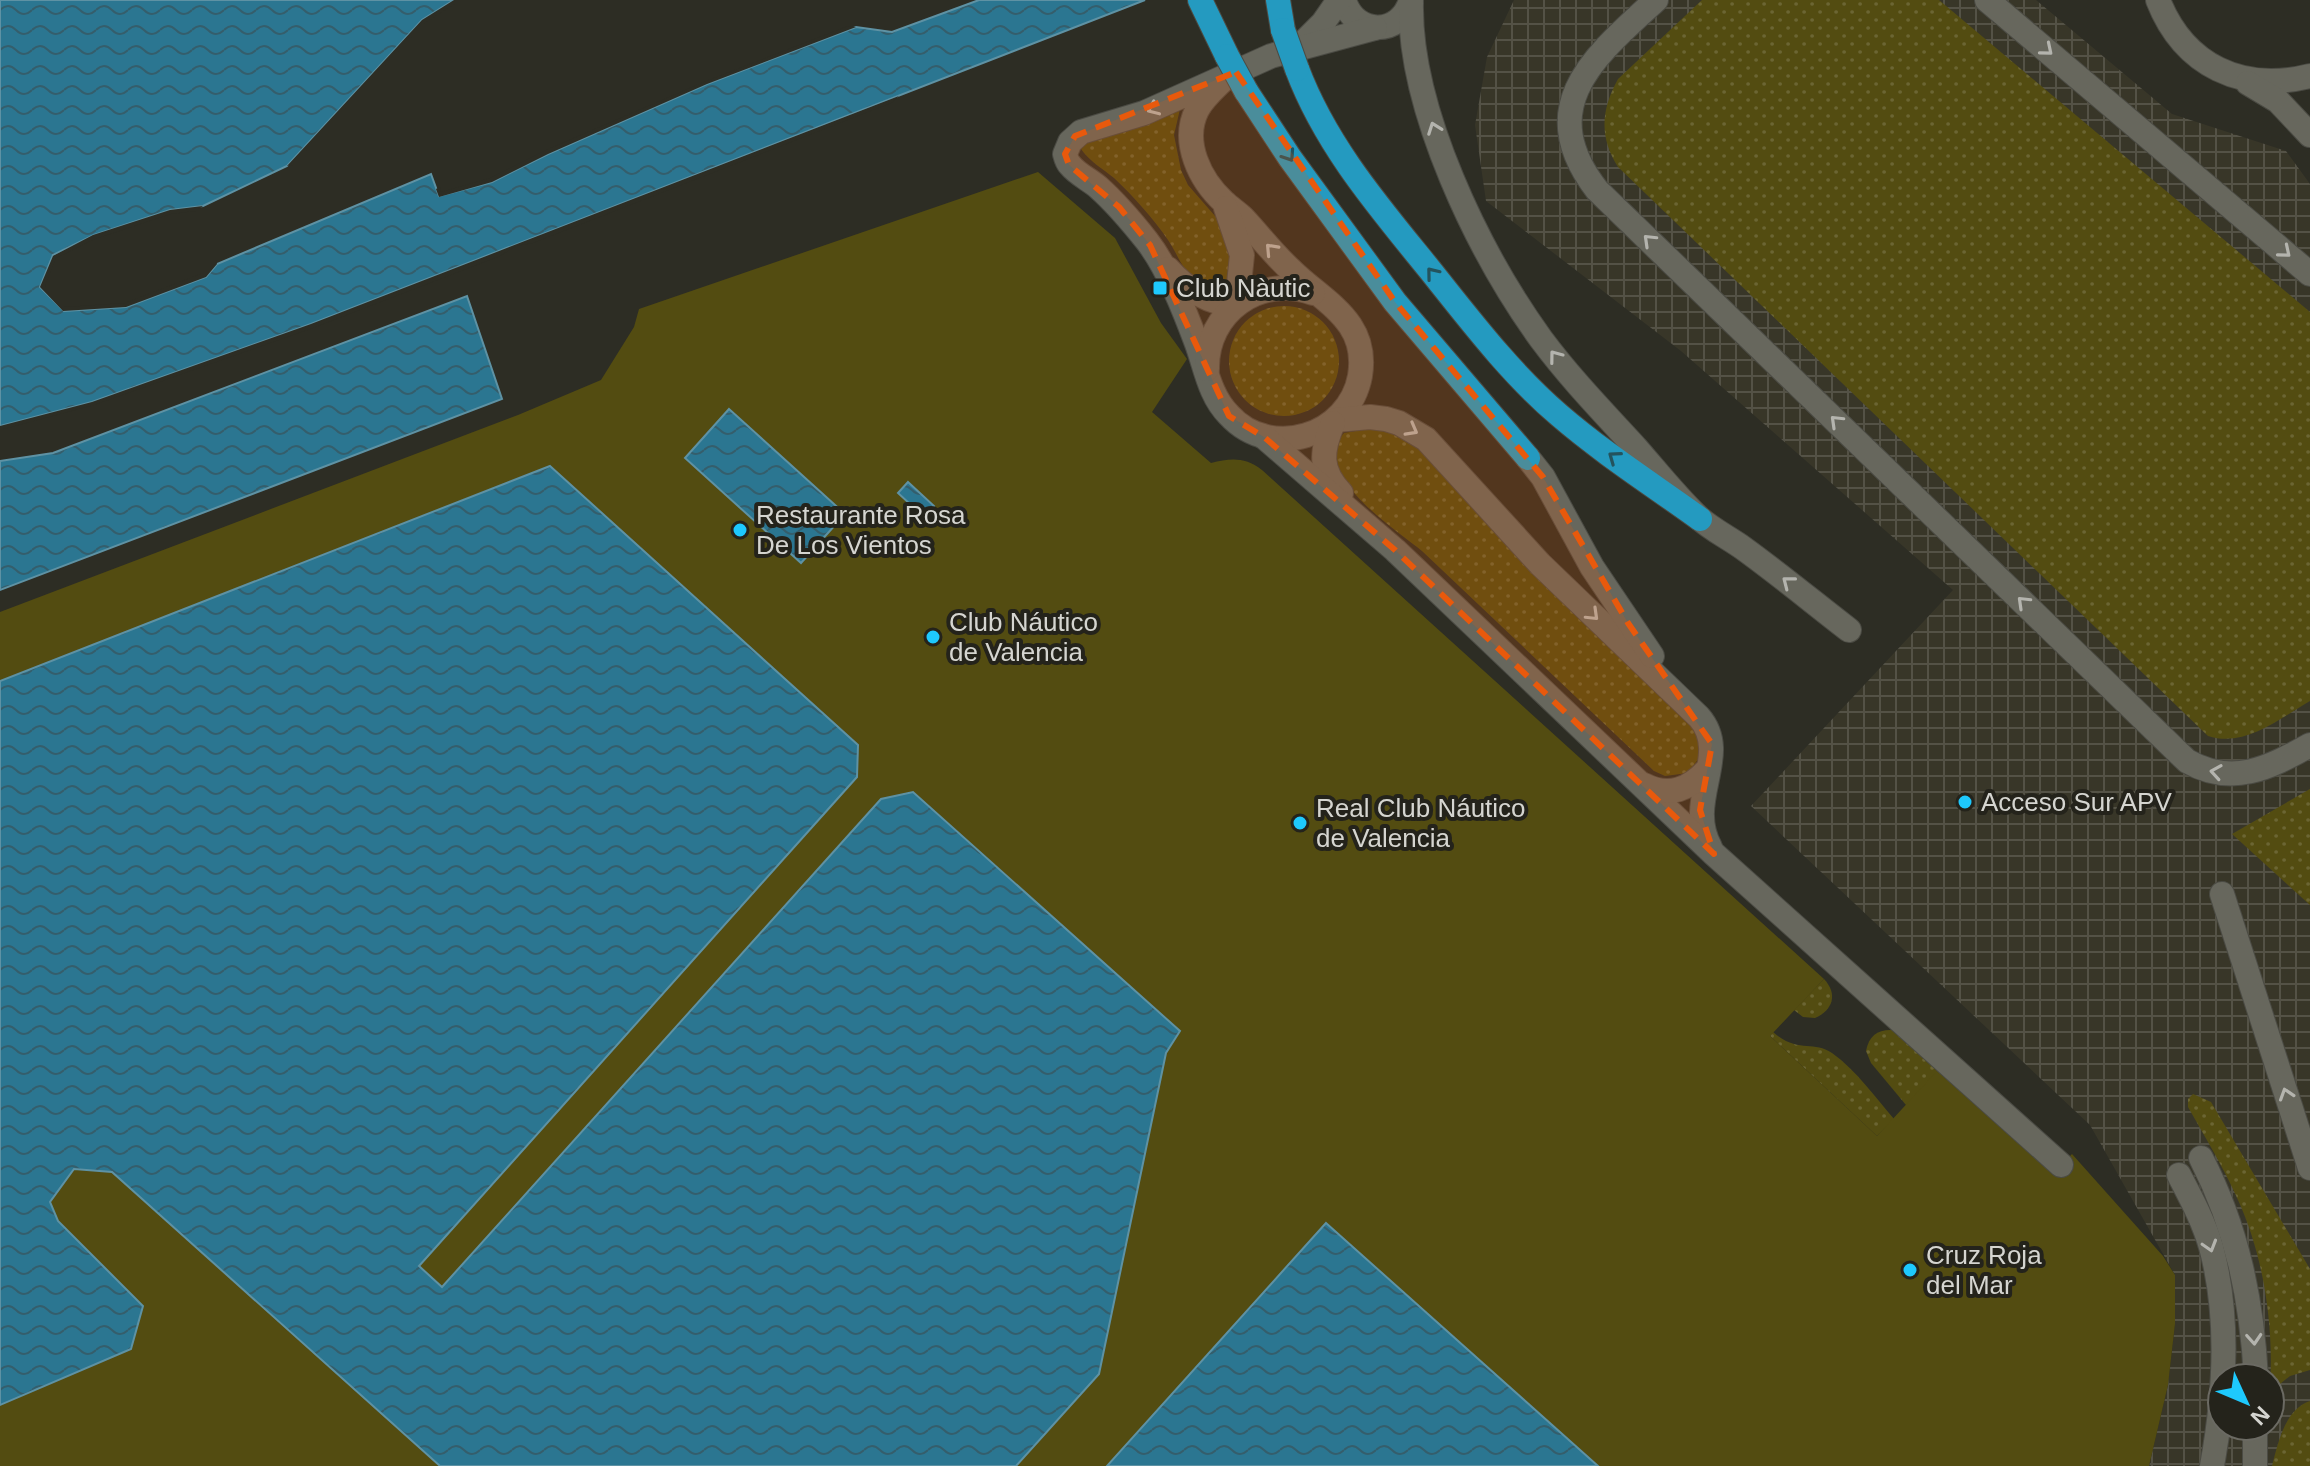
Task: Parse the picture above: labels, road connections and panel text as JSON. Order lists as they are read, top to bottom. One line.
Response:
{"places":{"transit":["Club Nàutic"],"other":["Restaurante Rosa De Los Vientos","Club Náutico de Valencia","Acceso Sur APV","Real Club Náutico de Valencia","Cruz Roja del Mar"]},"north":"bottom right"}
